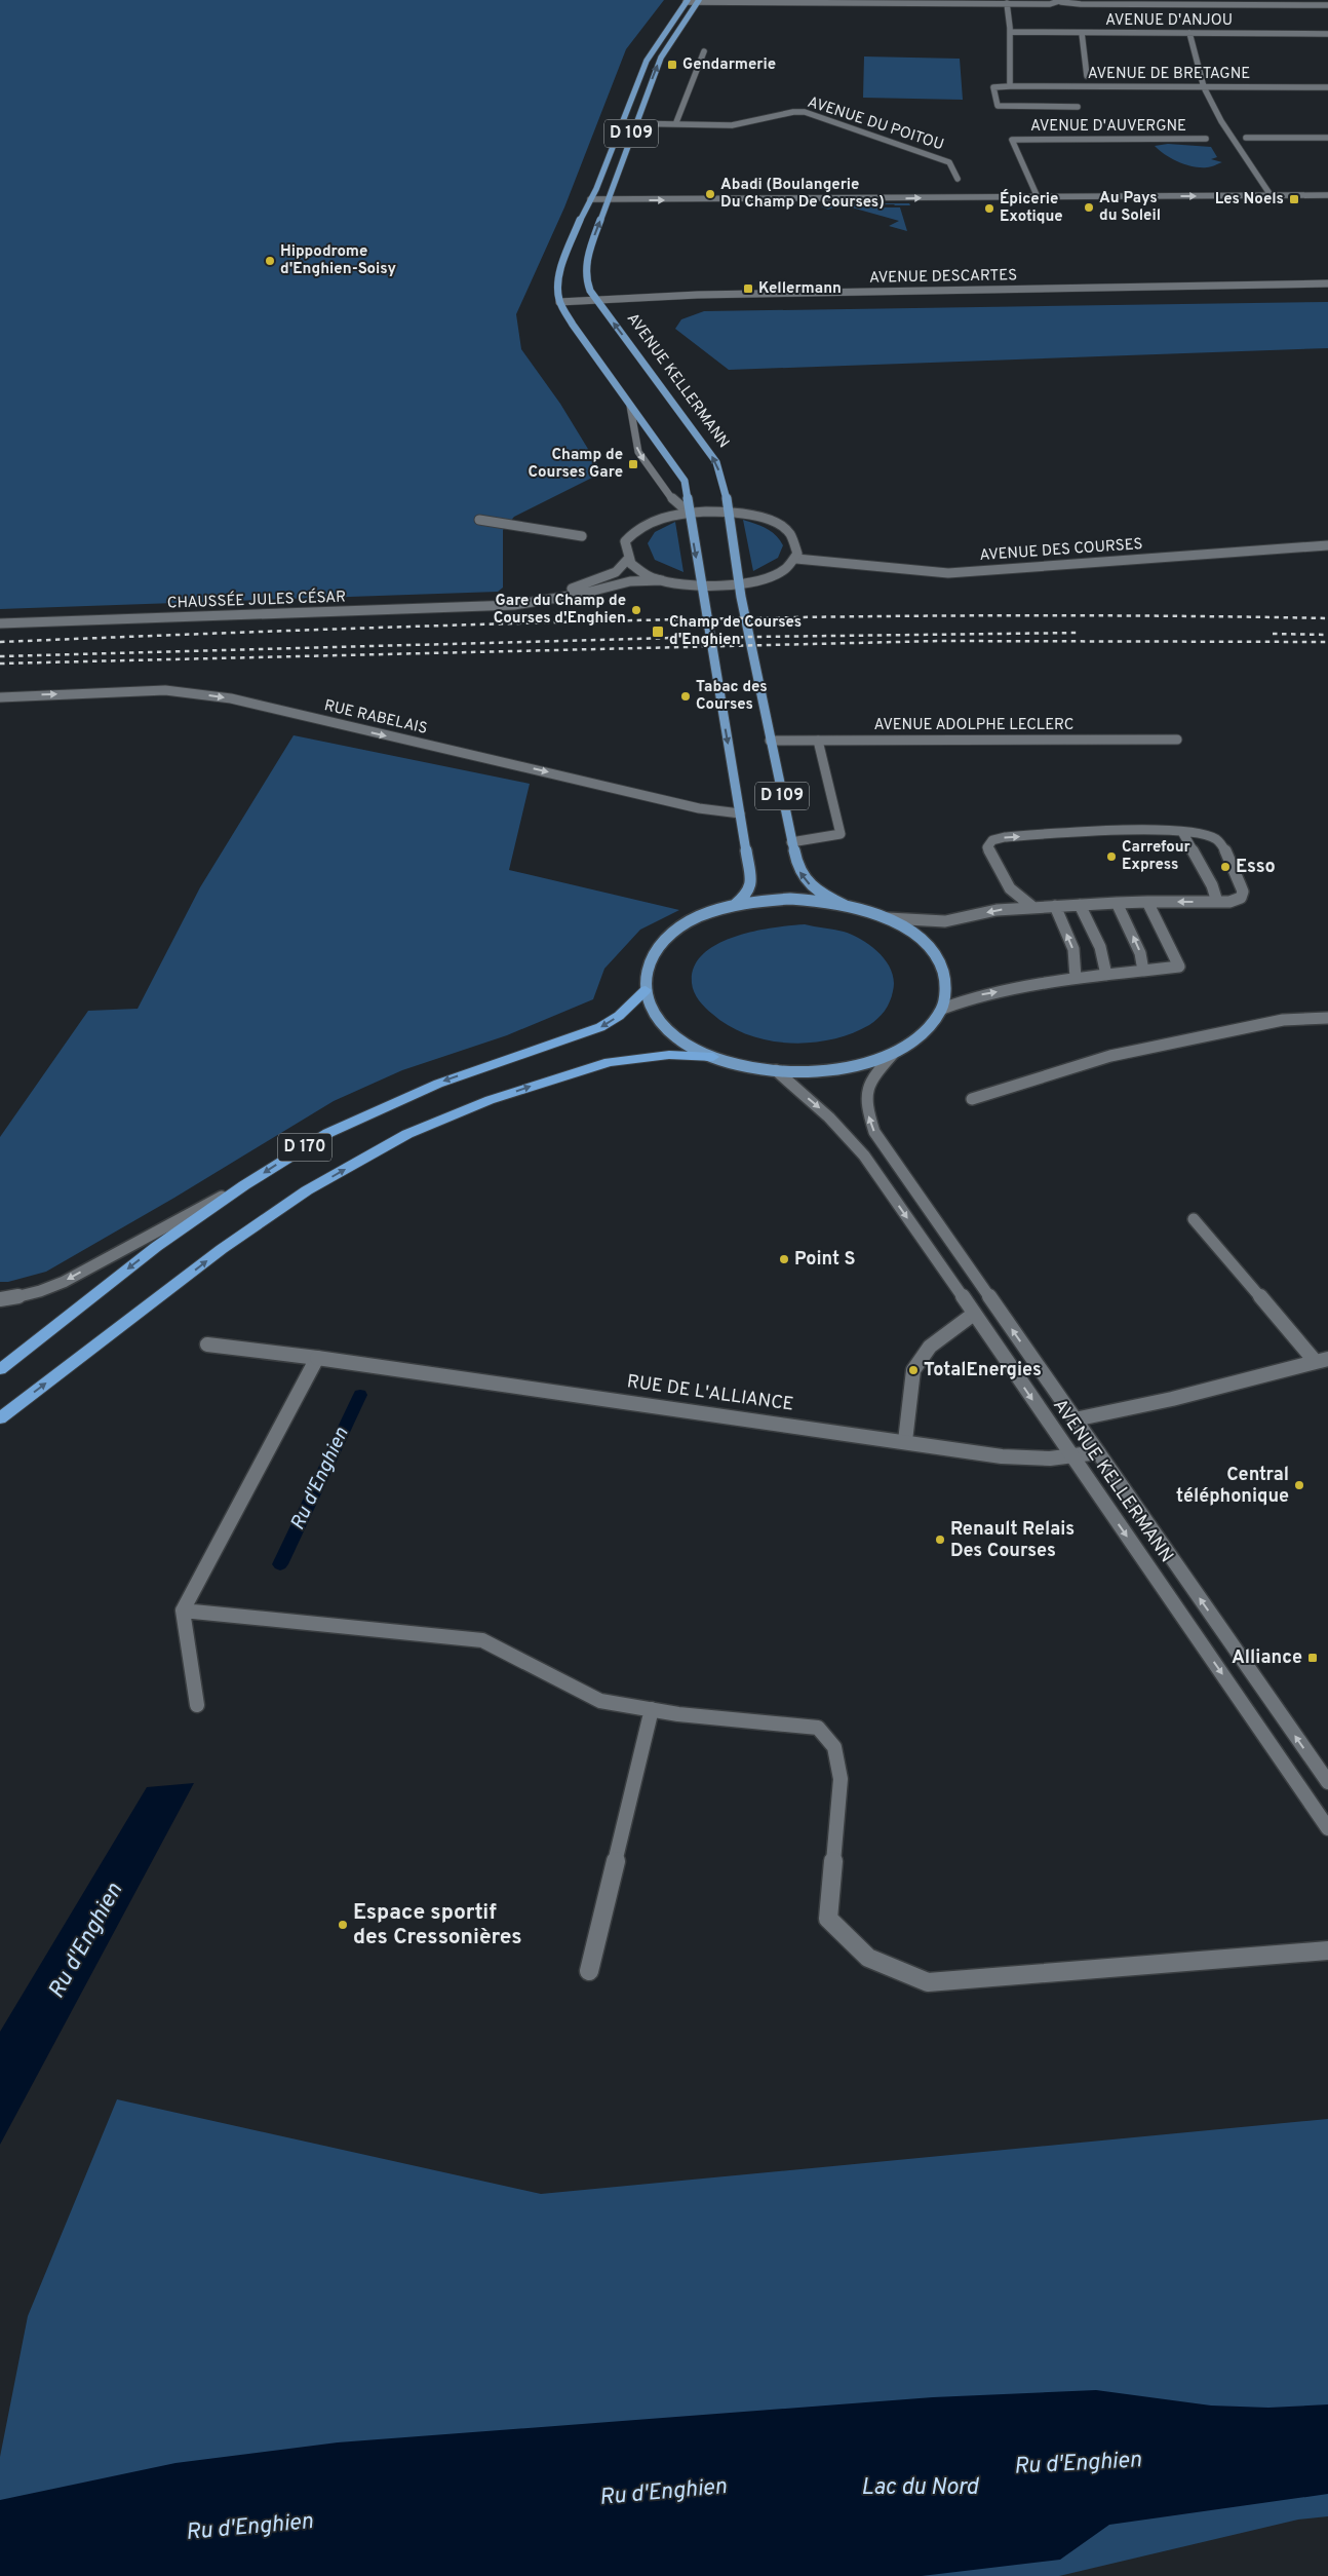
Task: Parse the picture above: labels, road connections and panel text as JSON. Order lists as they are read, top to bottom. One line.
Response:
{"streets":{"highway":["D 170"],"main road":["D 109","AVENUE KELLERMANN"],"street":["AVENUE D'ANJOU","AVENUE DE BRETAGNE","AVENUE DU POITOU","AVENUE D'AUVERGNE","AVENUE DESCARTES","AVENUE DES COURSES","CHAUSSÉE JULES CÉSAR","RUE RABELAIS","AVENUE ADOLPHE LECLERC","RUE DE L'ALLIANCE"]},"crossings":[["AVENUE DU POITOU","D 109"],["AVENUE DU POITOU","AVENUE KELLERMANN"],["D 109","AVENUE DESCARTES"],["D 109","RUE RABELAIS"],["AVENUE DESCARTES","AVENUE KELLERMANN"],["AVENUE KELLERMANN","AVENUE ADOLPHE LECLERC"],["AVENUE KELLERMANN","RUE DE L'ALLIANCE"]],"one_way":["RUE RABELAIS"],"water":["Ru d'Enghien","Lac du Nord"],"places":{"transit":["Gendarmerie","Les Noels","Kellermann","Champ de Courses Gare","Champ de Courses d'Enghien","Alliance"],"other":["Abadi (Boulangerie Du Champ De Courses)","Au Pays du Soleil","Épicerie Exotique","Hippodrome d'Enghien-Soisy","Gare du Champ de Courses d'Enghien","Tabac des Courses","Carrefour Express","Esso","Point S","TotalEnergies","Central téléphonique","Renault Relais Des Courses","Espace sportif des Cressonières"]}}
